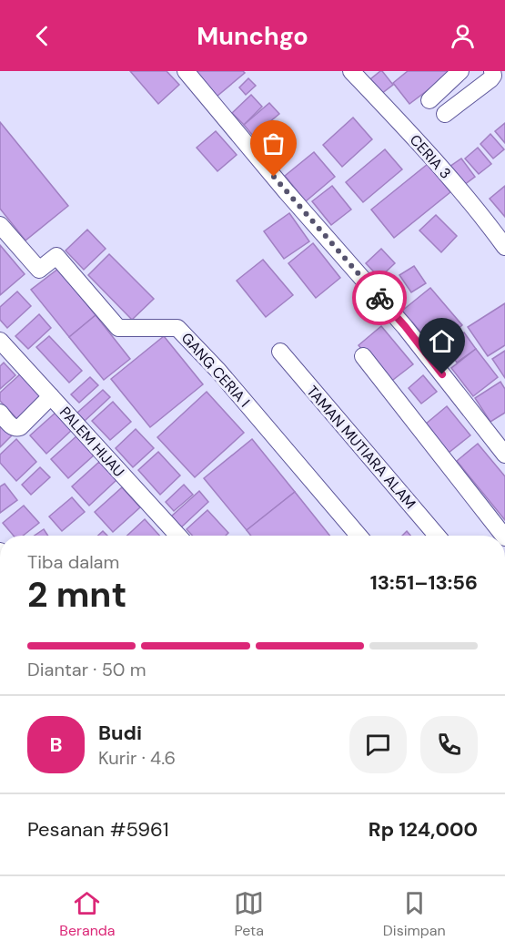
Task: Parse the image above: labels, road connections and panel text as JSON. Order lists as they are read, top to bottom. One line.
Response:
{"streets":{"street":["CERIA 3","GANG CERIA I","PALEM HIJAU","TAMAN MUTIARA ALAM"]},"page":{"header":"Munchgo","heading":["2 mnt","Tiba dalam","13:51–13:56"],"panel":["Budi","Kurir · 4.6","Pesanan #5961","Rp 124,000"],"bar":"Diantar · 50 m","round":"B","tabs":["Beranda","Peta","Disimpan"]}}
